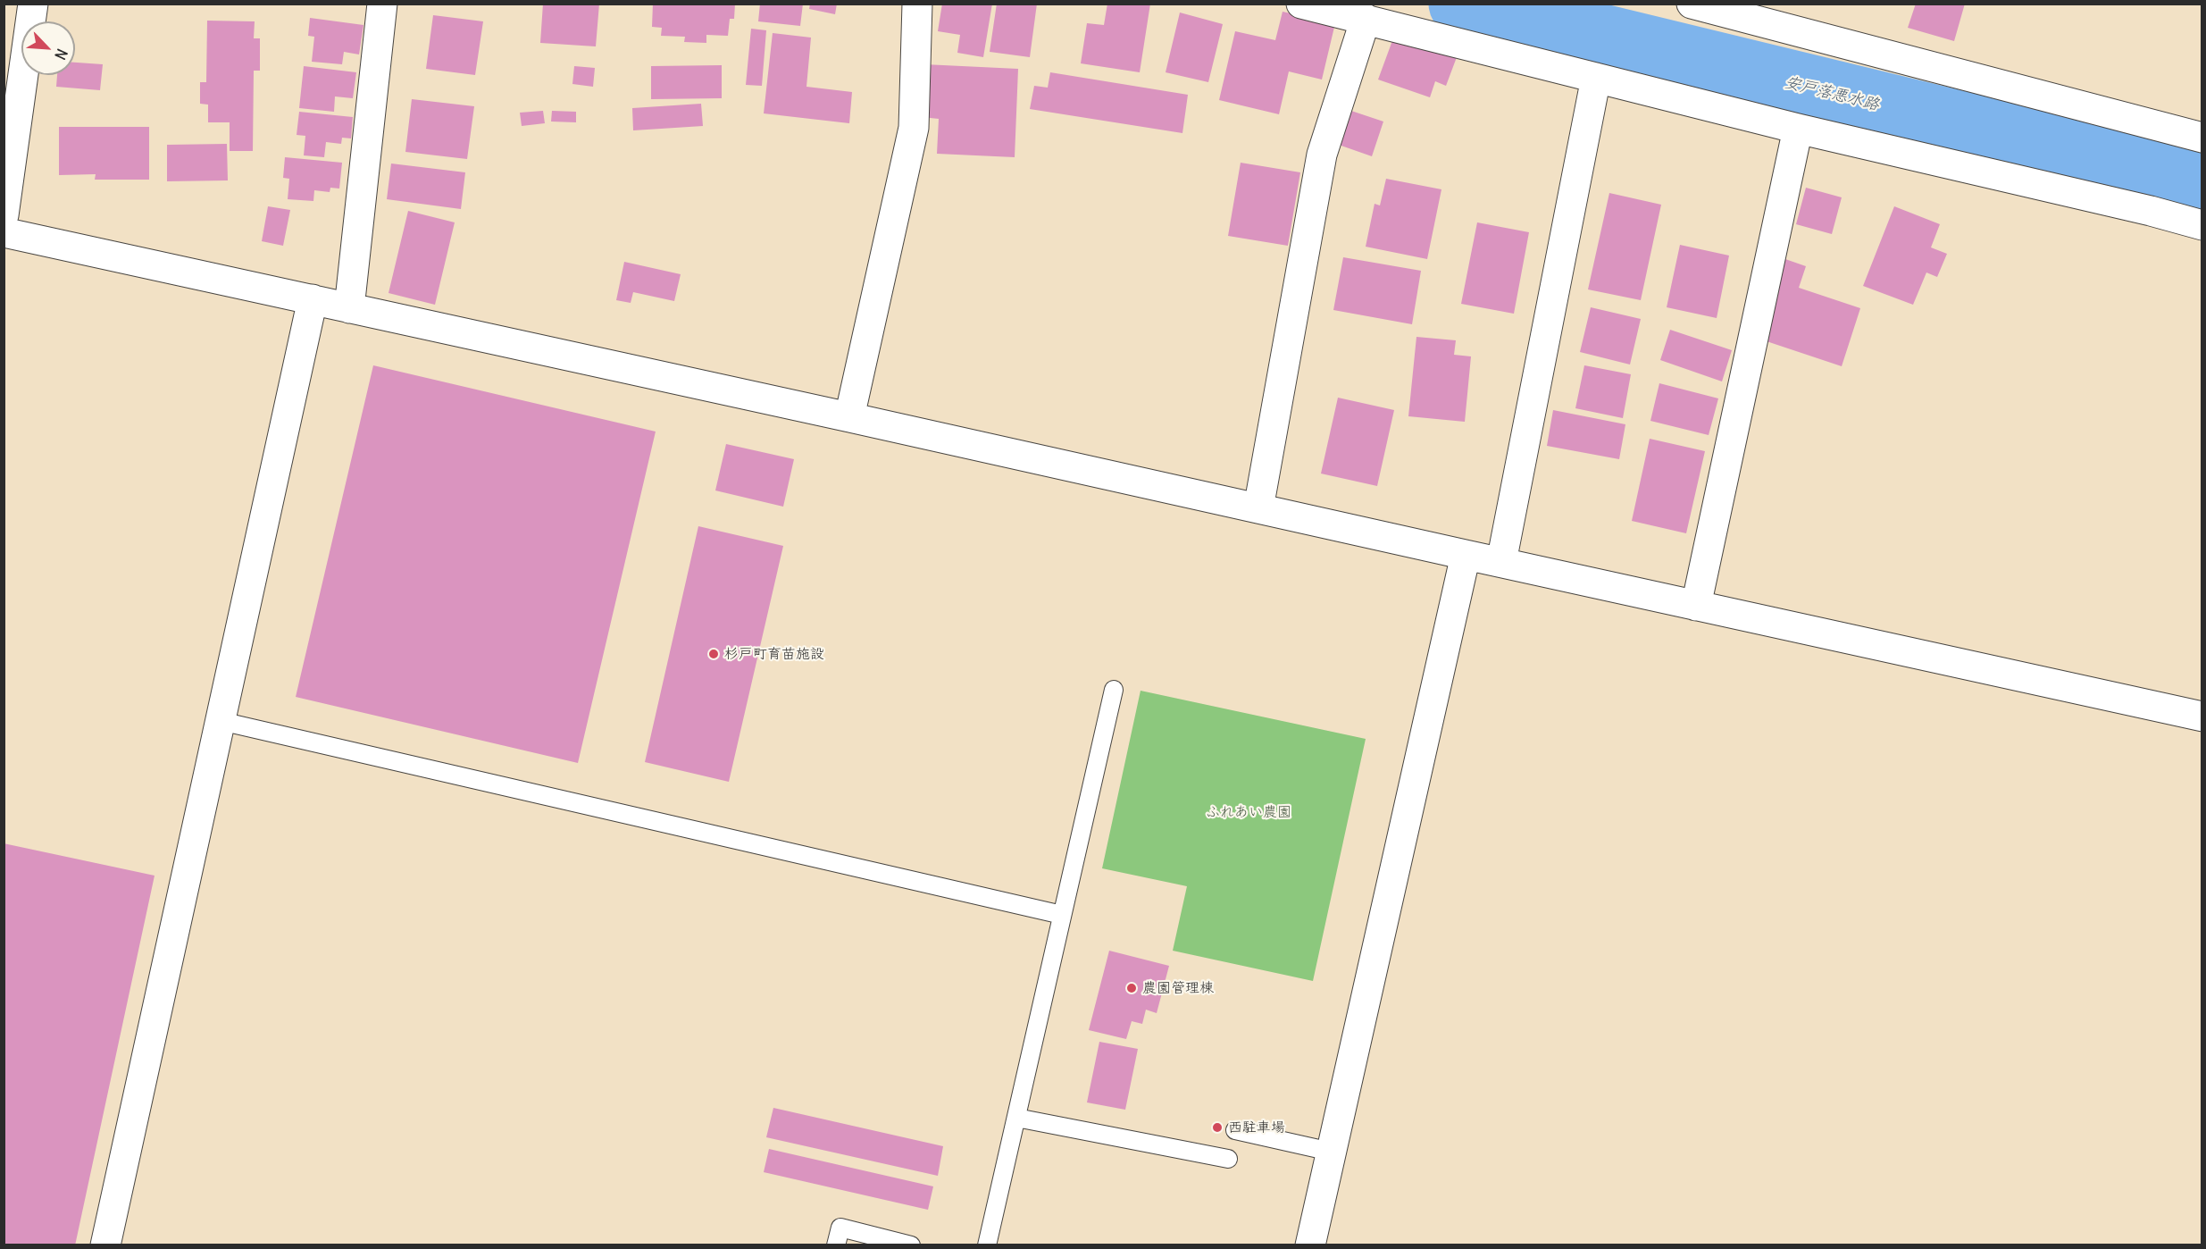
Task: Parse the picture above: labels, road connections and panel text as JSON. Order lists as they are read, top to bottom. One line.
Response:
{"water":["安戸落悪水路"],"parks":["ふれあい農園"],"places":["杉戸町育苗施設","農園管理棟","西駐車場"],"north":"bottom right"}
